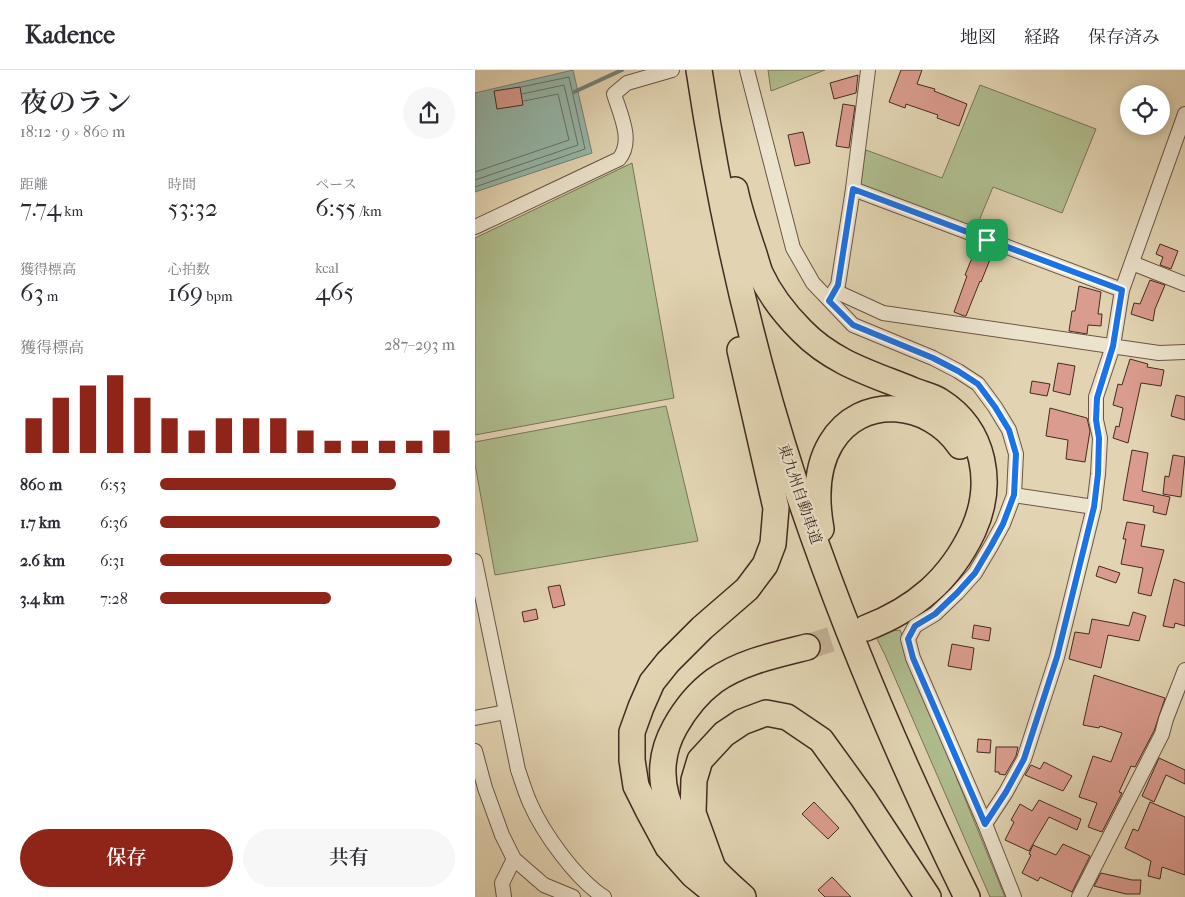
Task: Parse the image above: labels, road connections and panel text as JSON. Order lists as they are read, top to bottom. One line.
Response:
{"streets":{"highway":["東九州自動車道"]},"page":{"header":"Kadence","nav":["地図","経路","保存済み"],"heading":["夜のラン","18:12 · 9 × 860 m"],"stats":[["距離","7.74 km"],["時間","53:32"],["ペース","6:55 /km"],["獲得標高","63 m"],["心拍数","169 bpm"],["kcal","465"]],"chart":["獲得標高","287–293 m"],"list":[{"name":"860 m","note":"6:53"},{"name":"1.7 km","note":"6:36"},{"name":"2.6 km","note":"6:31"},{"name":"3.4 km","note":"7:28"}],"buttons":["保存","共有"]}}
